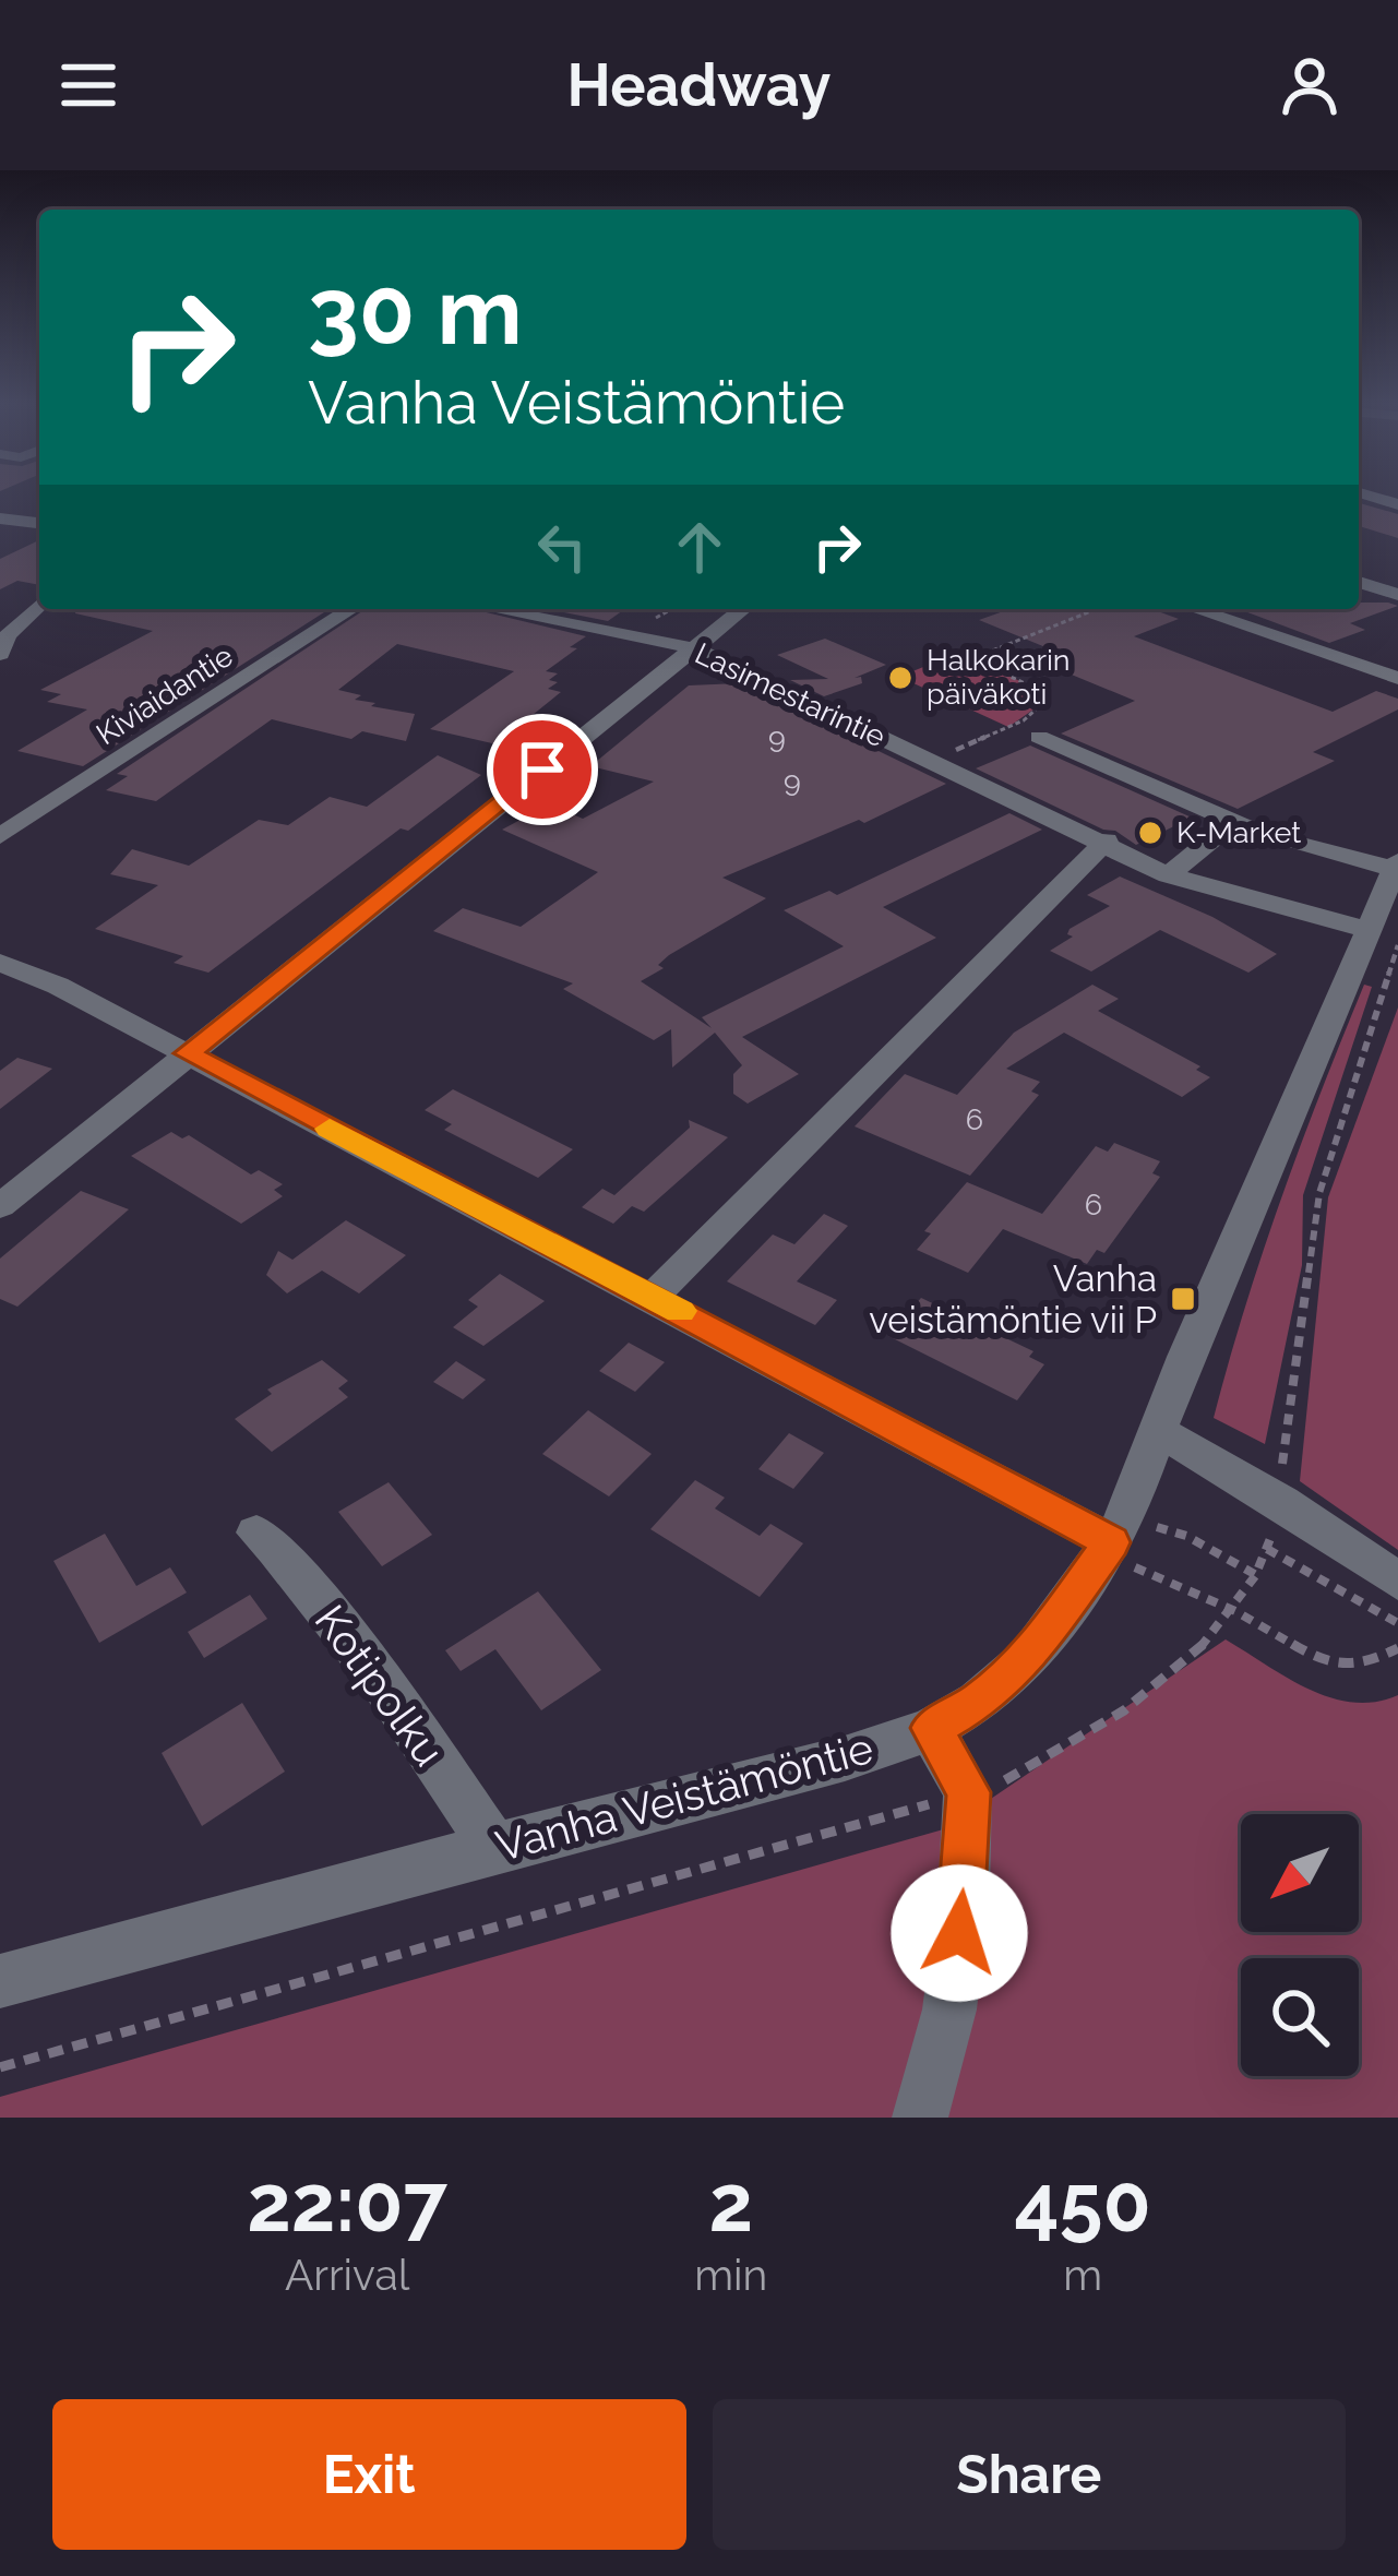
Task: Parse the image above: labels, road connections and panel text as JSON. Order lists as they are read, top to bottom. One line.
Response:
{"streets":{"street":["Kiviaidantie","Lasimestarintie","Kotipolku","Vanha Veistämöntie"]},"crossings":[["Lasimestarintie","Vanha Veistämöntie"],["Kotipolku","Vanha Veistämöntie"]],"places":{"other":["Halkokarin päiväkoti","K-Market"],"transit":["Vanha veistämöntie vii P"]},"house_numbers":["9","9","6","6"],"north":"bottom left","page":{"header":"Headway","turn":["30 m","Vanha Veistämöntie"],"eta":["22:07","Arrival","2","min","450","m"],"buttons":["Exit","Share"]}}
